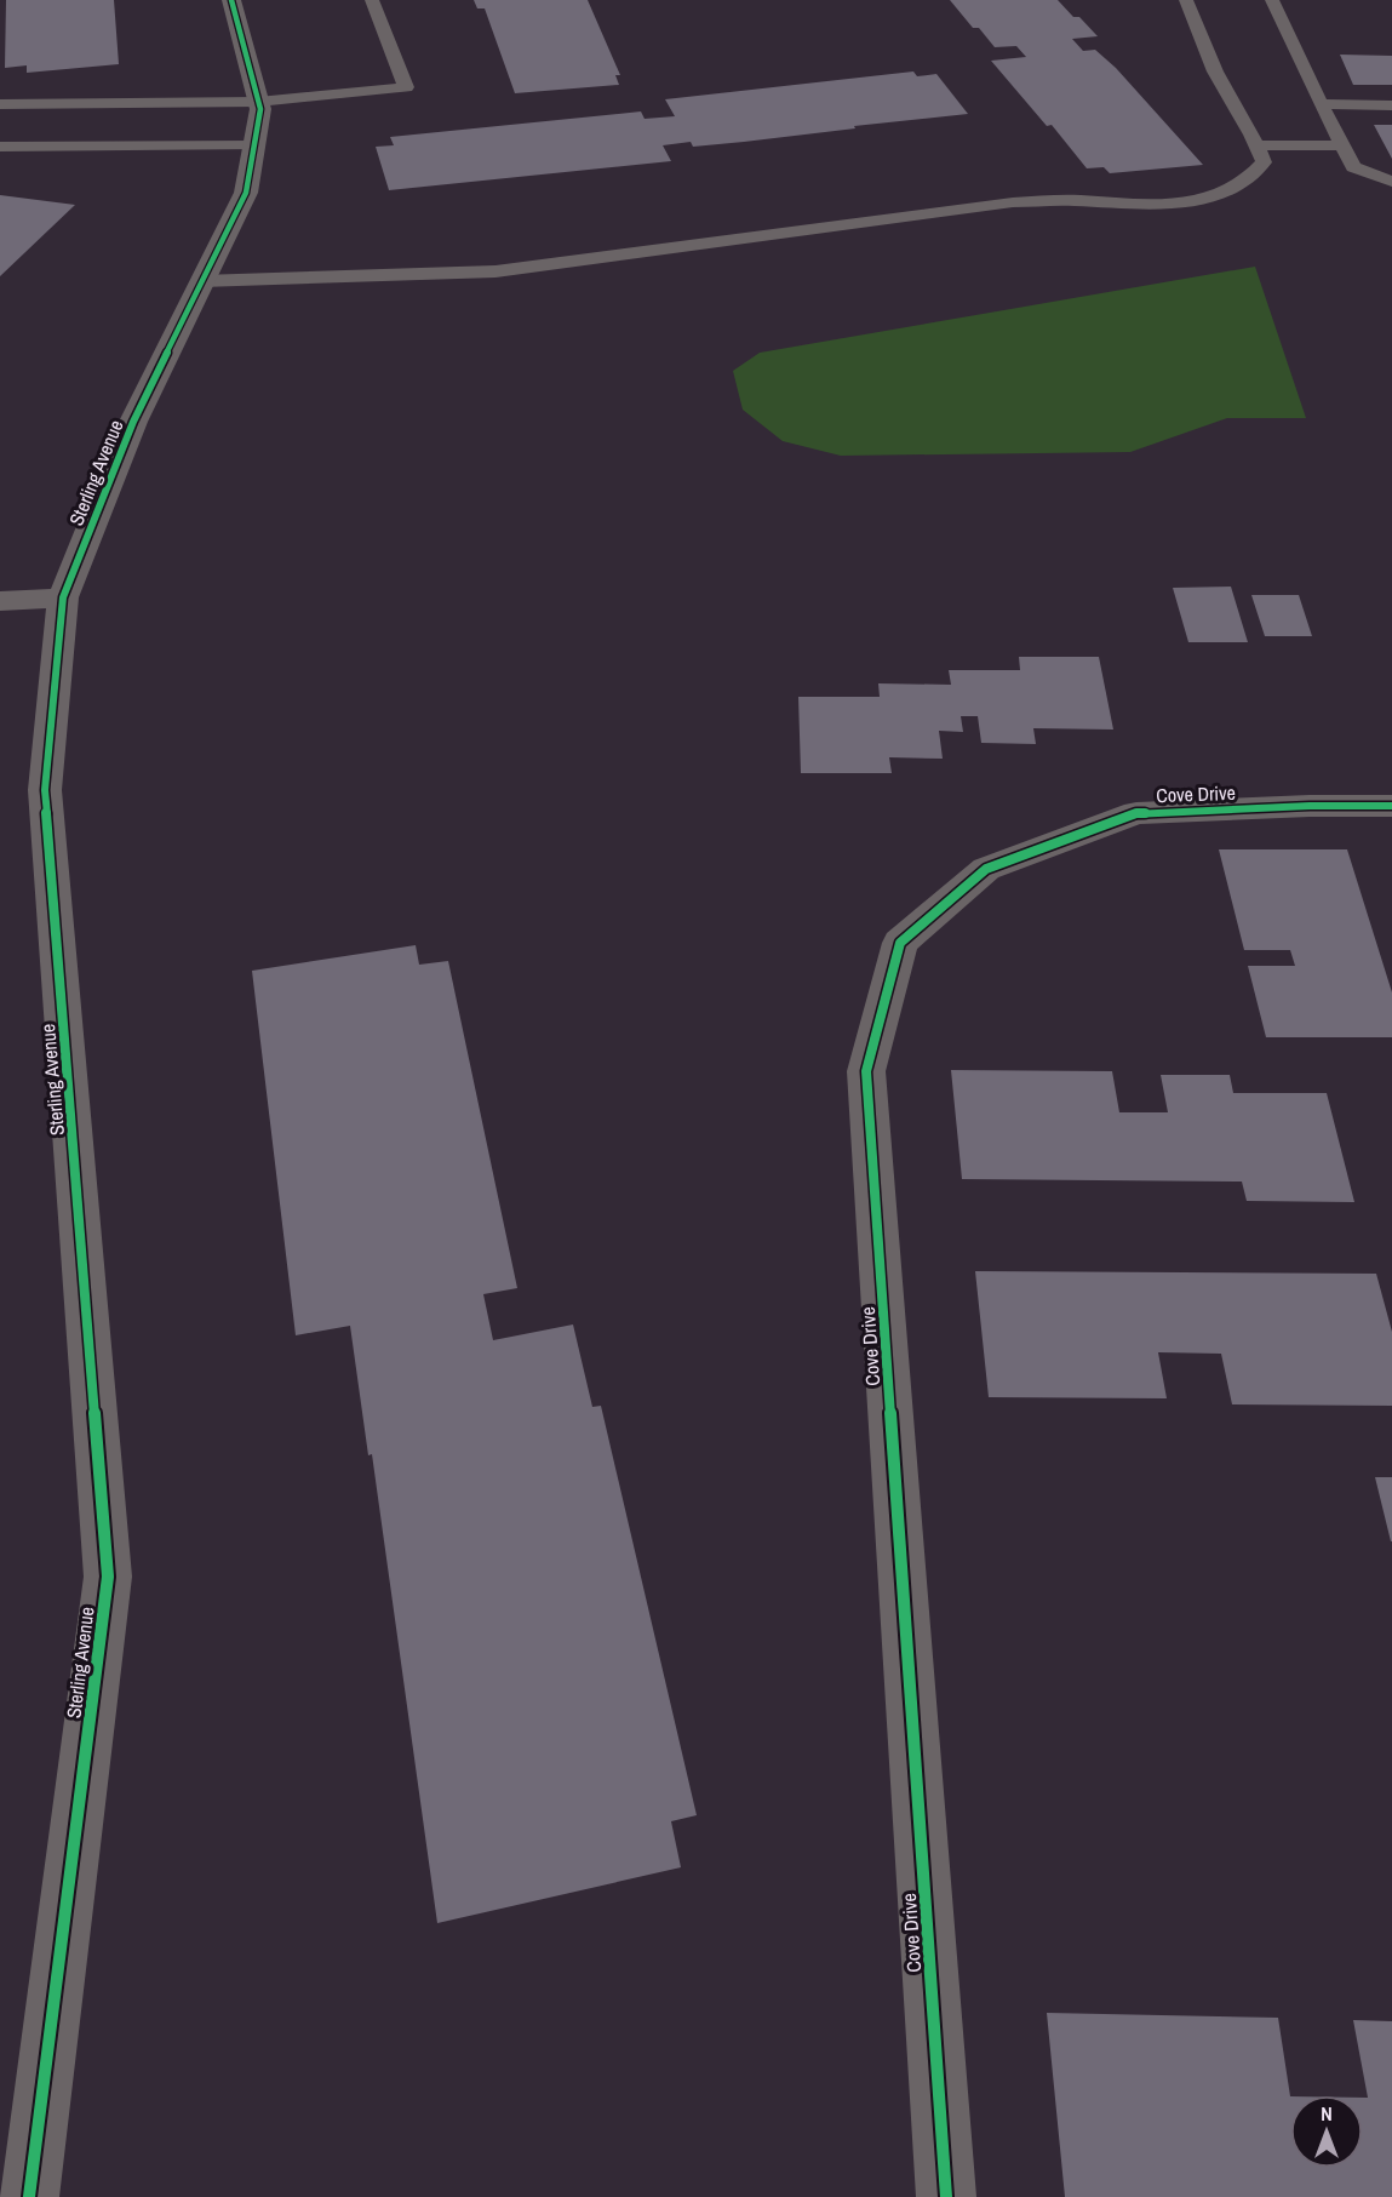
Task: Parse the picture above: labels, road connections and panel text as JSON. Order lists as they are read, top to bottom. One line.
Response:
{"streets":{"street":["Sterling Avenue","Cove Drive"]},"north":"top"}
